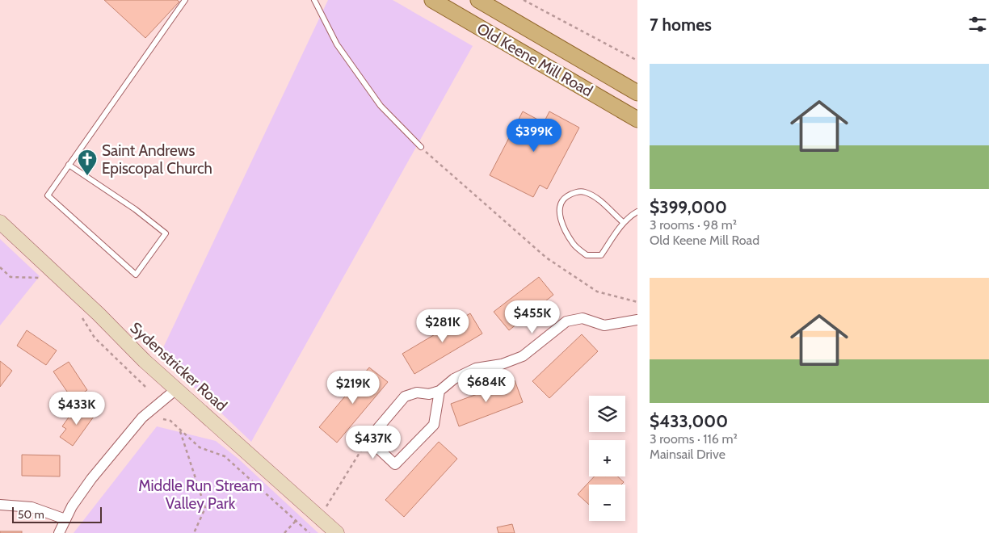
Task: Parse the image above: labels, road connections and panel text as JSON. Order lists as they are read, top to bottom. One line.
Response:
{"streets":{"main road":["Old Keene Mill Road","Sydenstricker Road"]},"parks":["Middle Run Stream Valley Park"],"places":{"church":["Saint Andrews Episcopal Church"]},"scale_bar":"50 m","page":{"heading":"7 homes","list":[{"name":"$399,000","note":"3 rooms · 98 m² · Old Keene Mill Road"},{"name":"$433,000","note":"3 rooms · 116 m² · Mainsail Drive"}],"price":["$399K","$455K","$281K","$684K","$219K","$433K","$437K"],"map_buttons":["+","−"],"scale":"50 m"}}
